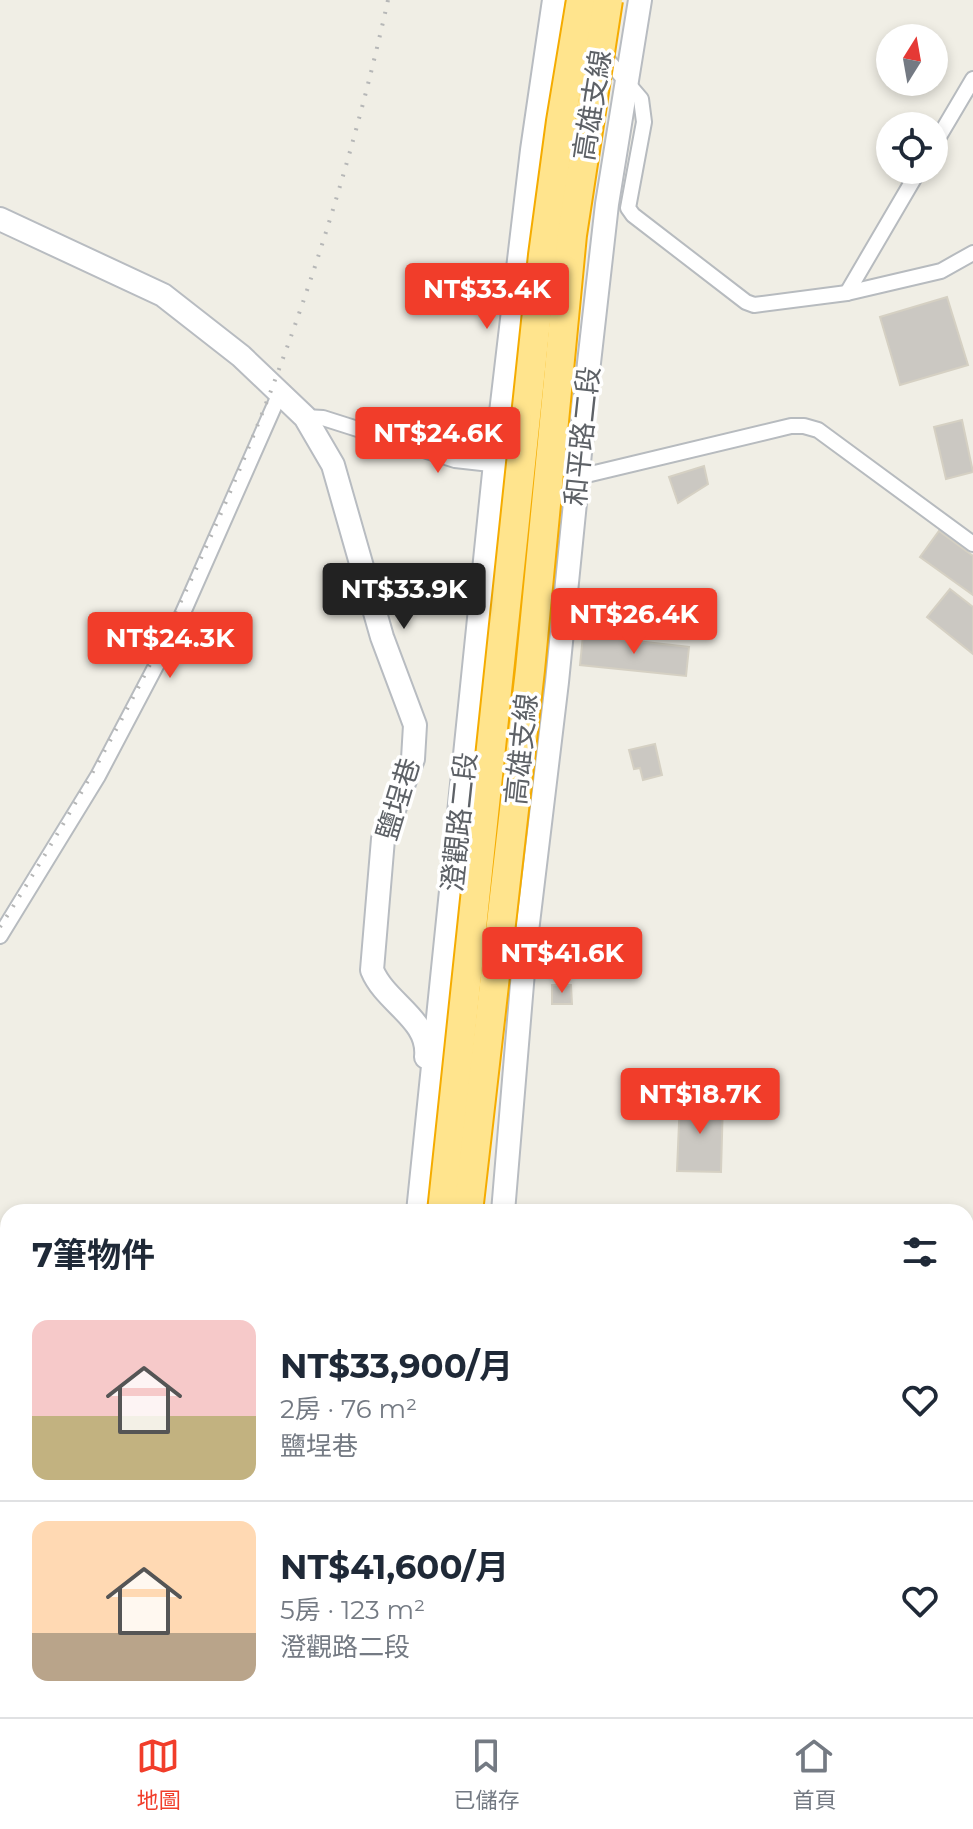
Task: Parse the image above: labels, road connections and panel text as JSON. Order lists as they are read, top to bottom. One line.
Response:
{"streets":{"highway":["高雄支線"],"street":["和平路二段","鹽埕巷","澄觀路二段"]},"north":"top","page":{"price":["NT$33.4K","NT$24.6K","NT$33.9K","NT$26.4K","NT$24.3K","NT$41.6K","NT$18.7K"],"heading":"7筆物件","list":[{"name":"NT$33,900/月","note":"2房 · 76 m² · 鹽埕巷"},{"name":"NT$41,600/月","note":"5房 · 123 m² · 澄觀路二段"}],"tabs":["地圖","已儲存","首頁"]}}
